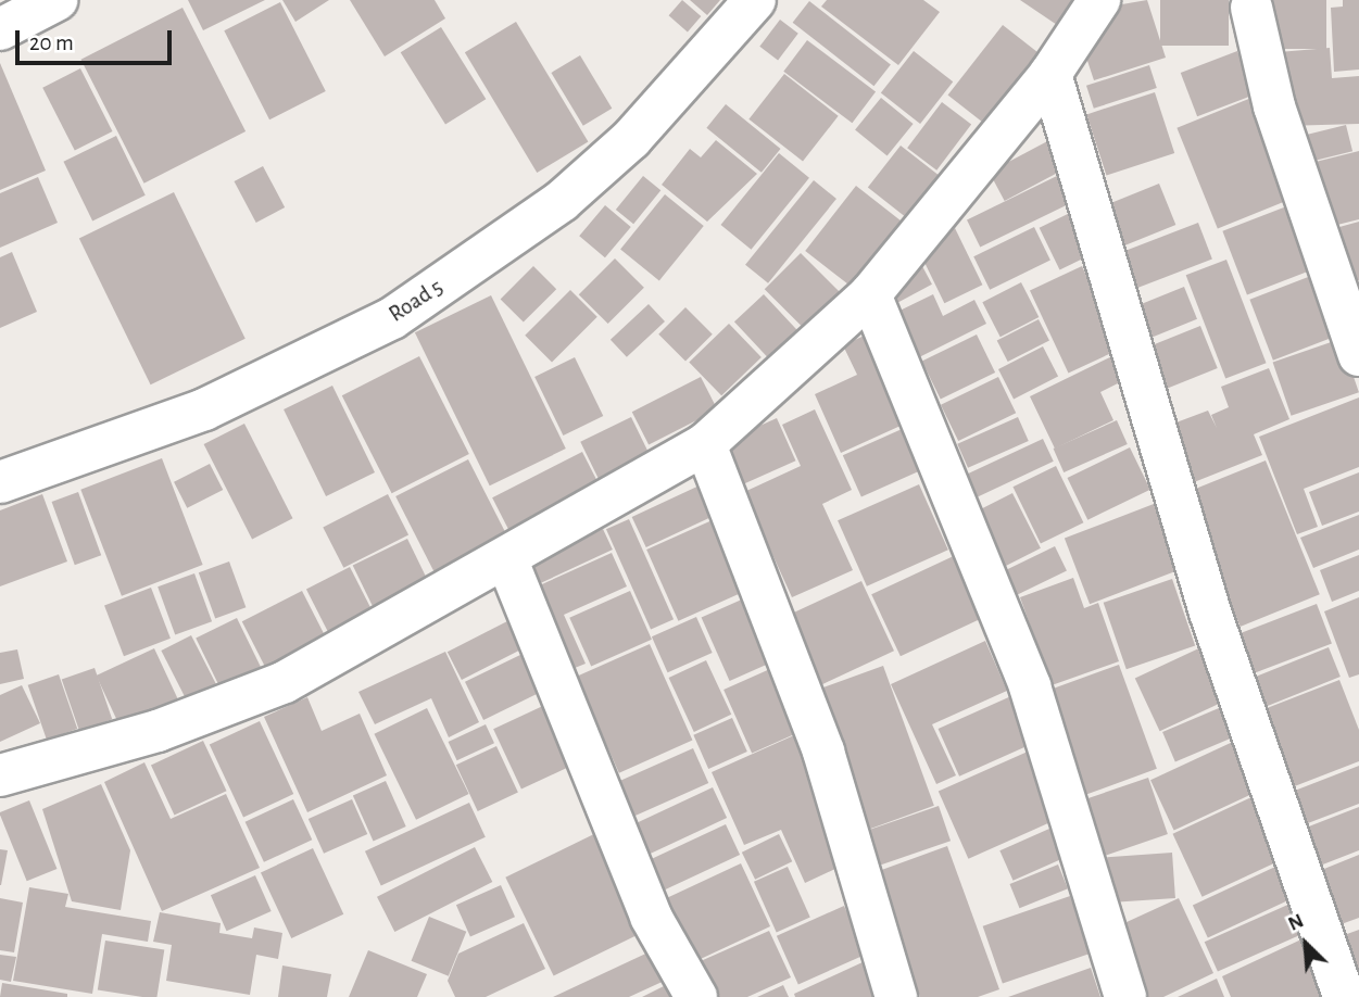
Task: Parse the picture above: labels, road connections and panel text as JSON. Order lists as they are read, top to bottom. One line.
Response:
{"streets":{"street":["Road 5"]},"scale_bar":"20 m","north":"top left"}
